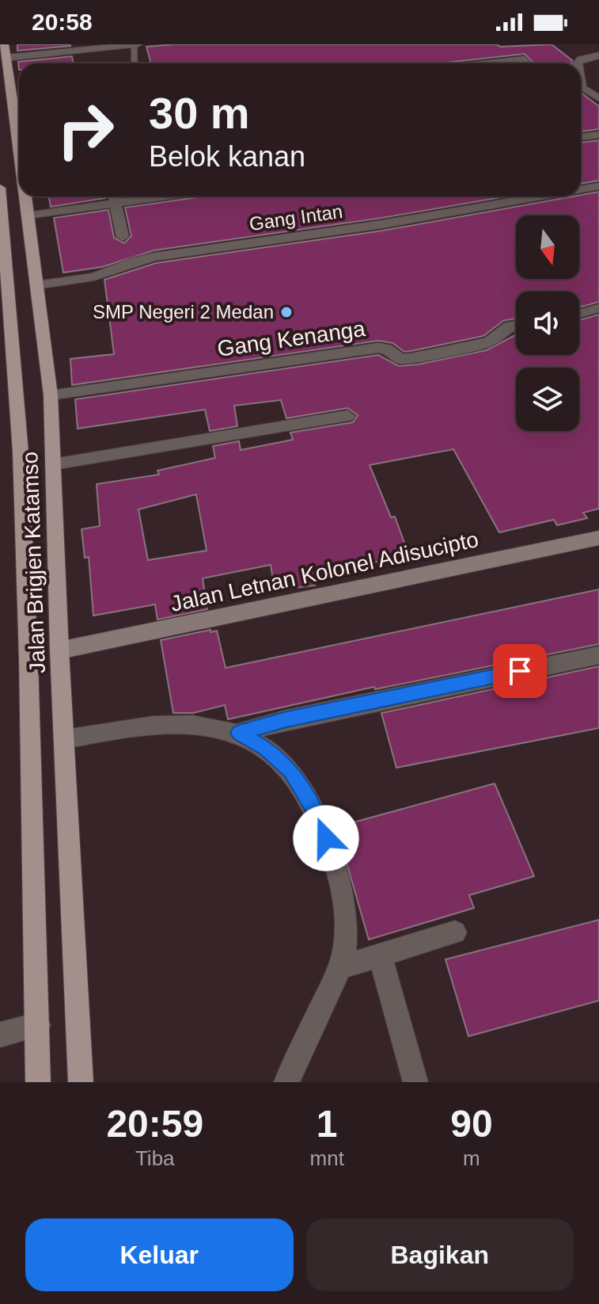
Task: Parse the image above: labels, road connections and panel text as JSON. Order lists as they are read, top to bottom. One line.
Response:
{"streets":{"main road":["Jalan Brigjen Katamso","Jalan Letnan Kolonel Adisucipto"],"street":["Gang Intan","Gang Kenanga"]},"crossings":[["Gang Intan","Jalan Brigjen Katamso"],["Gang Kenanga","Jalan Brigjen Katamso"],["Jalan Brigjen Katamso","Jalan Letnan Kolonel Adisucipto"]],"places":["SMP Negeri 2 Medan"],"north":"bottom","page":{"status":"20:58","turn":["30 m","Belok kanan"],"eta":["20:59","Tiba","1","mnt","90","m"],"buttons":["Keluar","Bagikan"]}}
